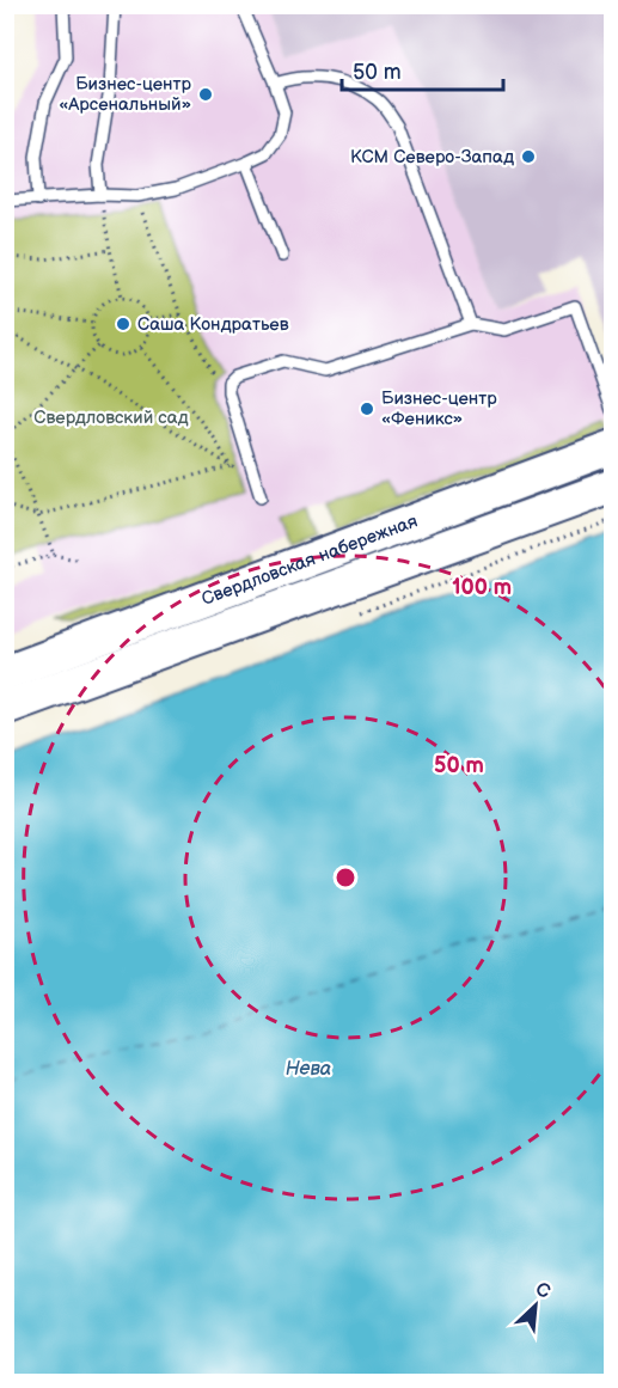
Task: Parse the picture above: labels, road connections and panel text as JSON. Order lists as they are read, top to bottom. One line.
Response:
{"streets":{"main road":["Свердловская набережная"]},"water":["Нева"],"parks":["Свердловский сад"],"places":["Бизнес-центр «Арсенальный»","КСМ Северо-Запад","Саша Кондратьев","Бизнес-центр «Феникс»"],"scale_bar":"50 m","north":"top right","rings":["100 m","50 m"]}
